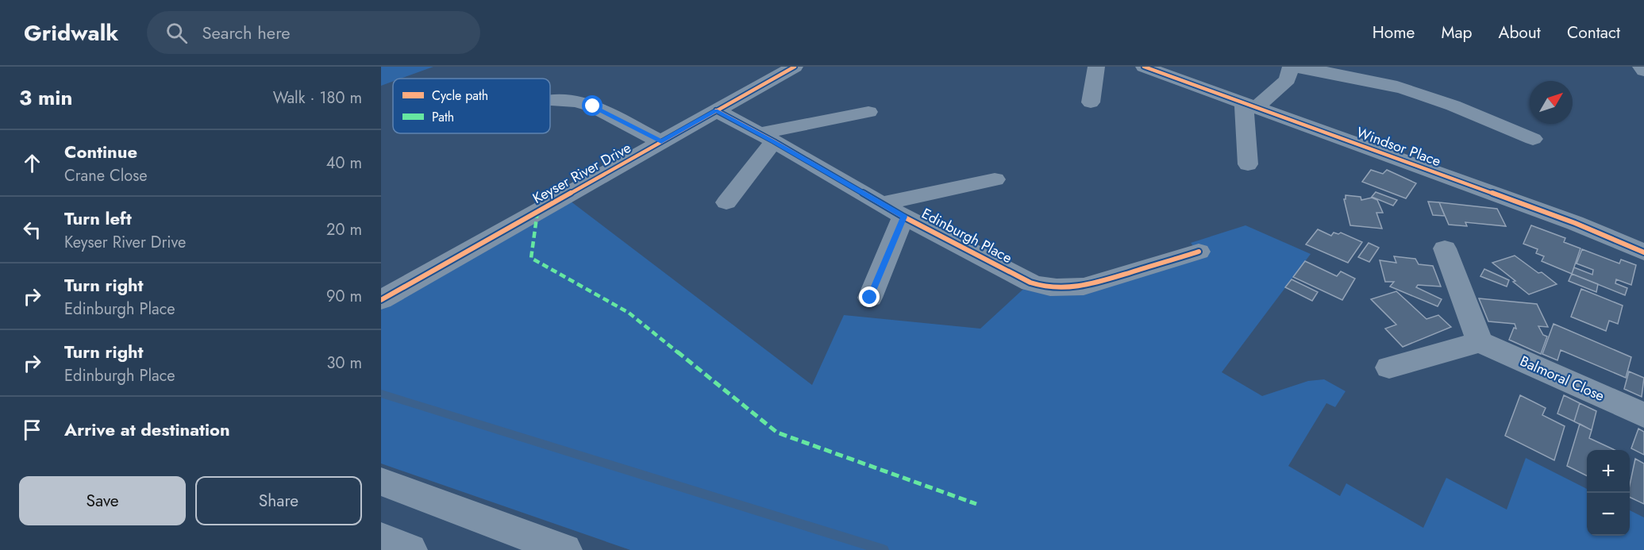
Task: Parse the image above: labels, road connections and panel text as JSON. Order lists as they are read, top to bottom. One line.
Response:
{"streets":{"street":["Windsor Place","Keyser River Drive","Edinburgh Place","Balmoral Close"]},"crossings":[["Keyser River Drive","Edinburgh Place"]],"legend":["Cycle path","Path"],"north":"top right","page":{"header":"Gridwalk","search":"Search here","nav":["Home","Map","About","Contact"],"heading":["3 min","Walk · 180 m"],"list":[["Continue","Crane Close","40 m"],["Turn left","Keyser River Drive","20 m"],["Turn right","Edinburgh Place","90 m"],["Turn right","Edinburgh Place","30 m"],"Arrive at destination"],"map_buttons":["+","−"],"buttons":["Save","Share"]}}
